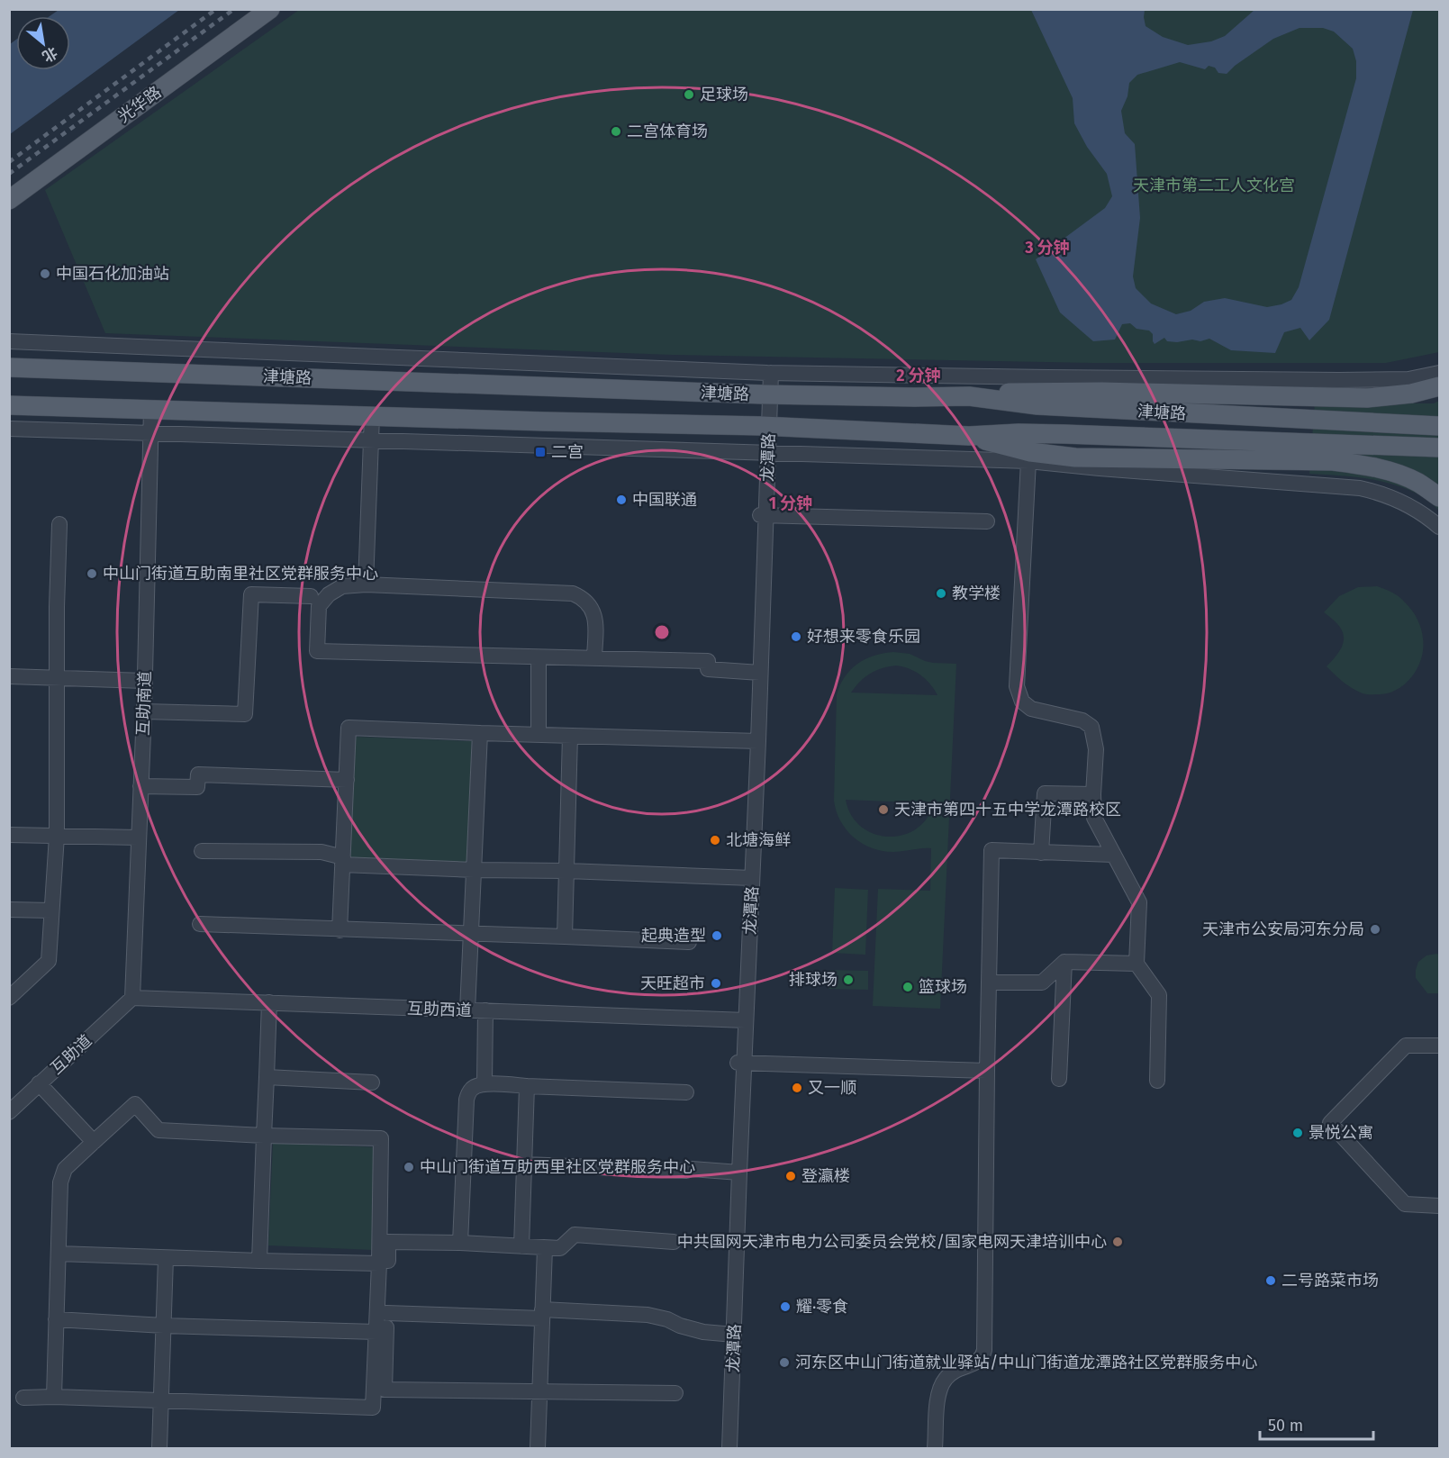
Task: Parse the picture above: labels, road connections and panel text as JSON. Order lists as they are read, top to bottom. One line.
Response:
{"streets":{"main road":["光华路","津塘路"],"street":["龙潭路","互助南道","互助西道","互助道"]},"crossings":[["津塘路","龙潭路"],["津塘路","互助南道"],["龙潭路","互助西道"],["互助南道","互助西道"],["互助南道","互助道"],["互助西道","互助道"]],"parks":["天津市第二工人文化宫"],"places":{"other":["足球场","二宫体育场","中国石化加油站","中国联通","中山门街道互助南里社区党群服务中心","教学楼","好想来零食乐园","天津市第四十五中学龙潭路校区","北塘海鲜","天津市公安局河东分局","起典造型","排球场","天旺超市","篮球场","又一顺","景悦公寓","中山门街道互助西里社区党群服务中心","登瀛楼","中共国网天津市电力公司委员会党校/国家电网天津培训中心","二号路菜市场","耀·零食","河东区中山门街道就业驿站/中山门街道龙潭路社区党群服务中心"],"transit":["二宫"]},"scale_bar":"50 m","north":"bottom right","rings":["3 分钟","2 分钟","1 分钟"]}
